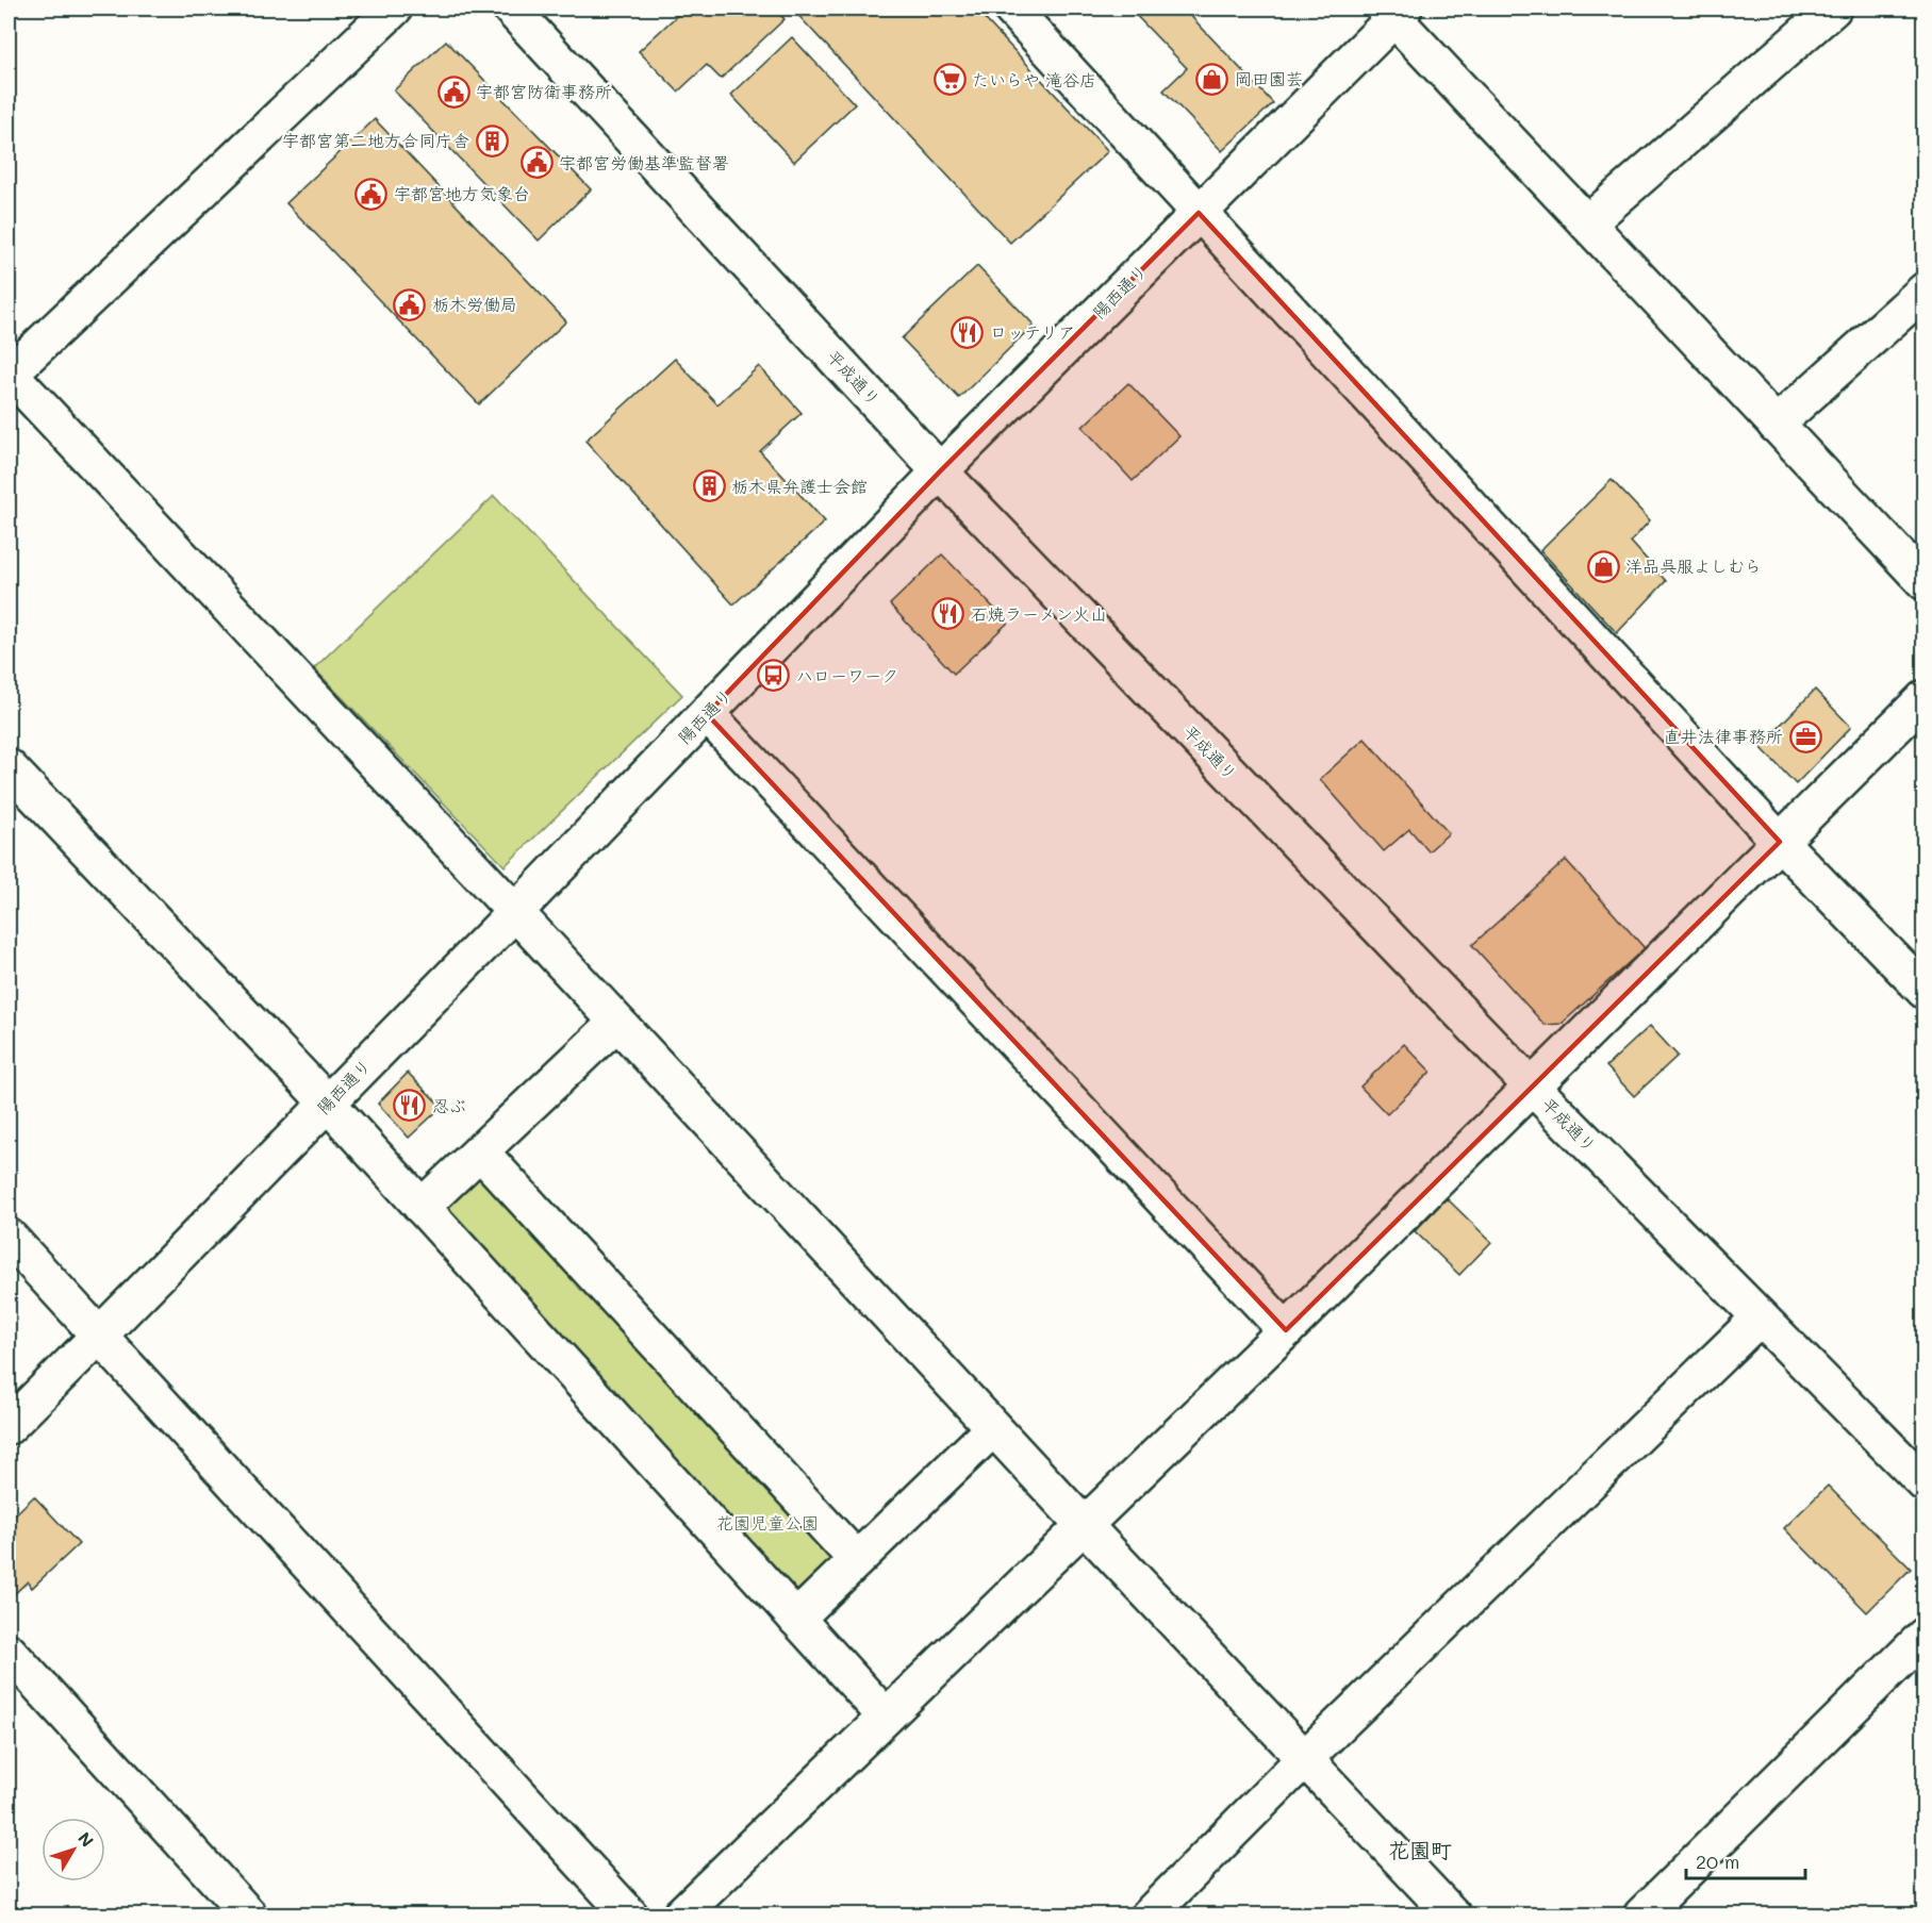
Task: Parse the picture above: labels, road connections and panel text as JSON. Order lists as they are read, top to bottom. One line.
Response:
{"streets":{"street":["陽西通り","平成通り"]},"crossings":[["陽西通り","平成通り"]],"districts":["花園町"],"parks":["花園児童公園"],"places":{"shop":["岡田園芸","洋品呉服よしむら"],"supermarket":["たいらや 滝谷店"],"public building":["宇都宮防衛事務所","宇都宮労働基準監督署","宇都宮地方気象台","栃木労働局"],"building":["宇都宮第二地方合同庁舎","栃木県弁護士会館"],"restaurant":["ロッテリア","石焼ラーメン火山","忍ぶ"],"bus stop":["ハローワーク"],"office":["直井法律事務所"]},"scale_bar":"20 m","north":"top right"}
